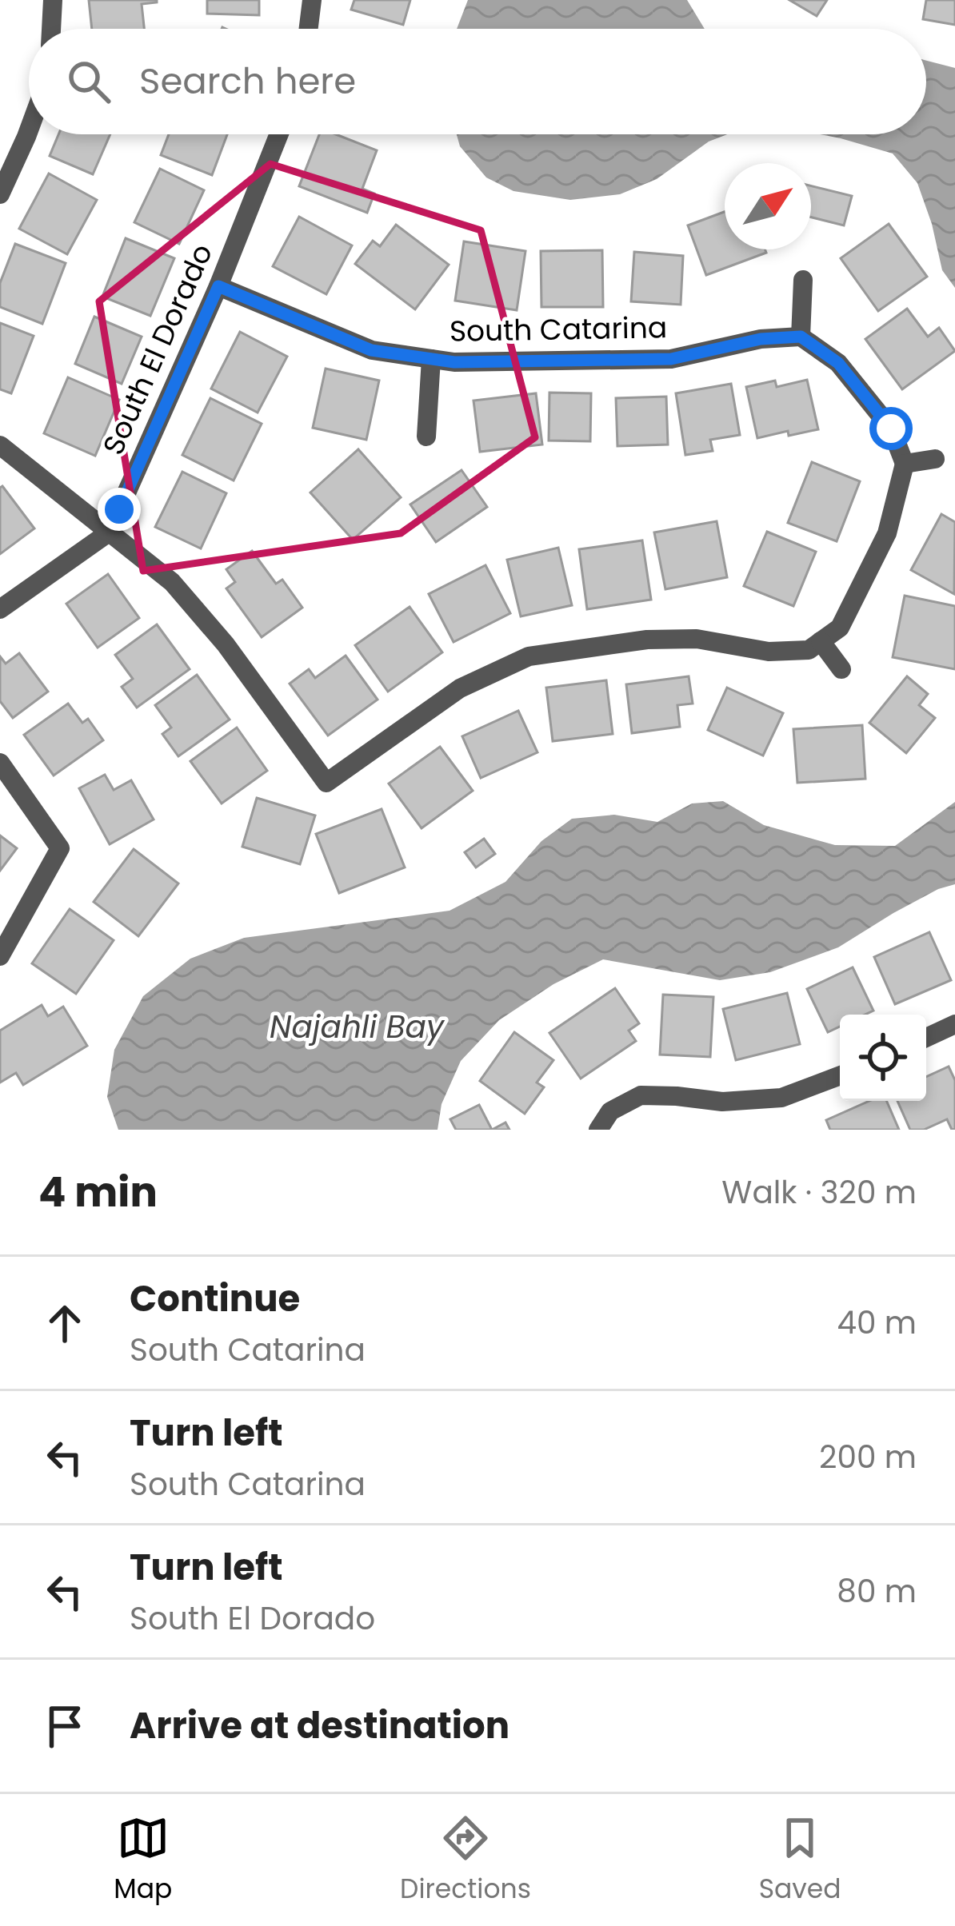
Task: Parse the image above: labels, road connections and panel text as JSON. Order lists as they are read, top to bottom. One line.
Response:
{"streets":{"street":["South Catarina","South El Dorado"]},"crossings":[["South Catarina","South El Dorado"]],"water":["Najahli Bay"],"north":"top right","page":{"search":"Search here","heading":["4 min","Walk · 320 m"],"list":[["Continue","South Catarina","40 m"],["Turn left","South Catarina","200 m"],["Turn left","South El Dorado","80 m"],"Arrive at destination"],"nav":["Map","Directions","Saved"]}}
